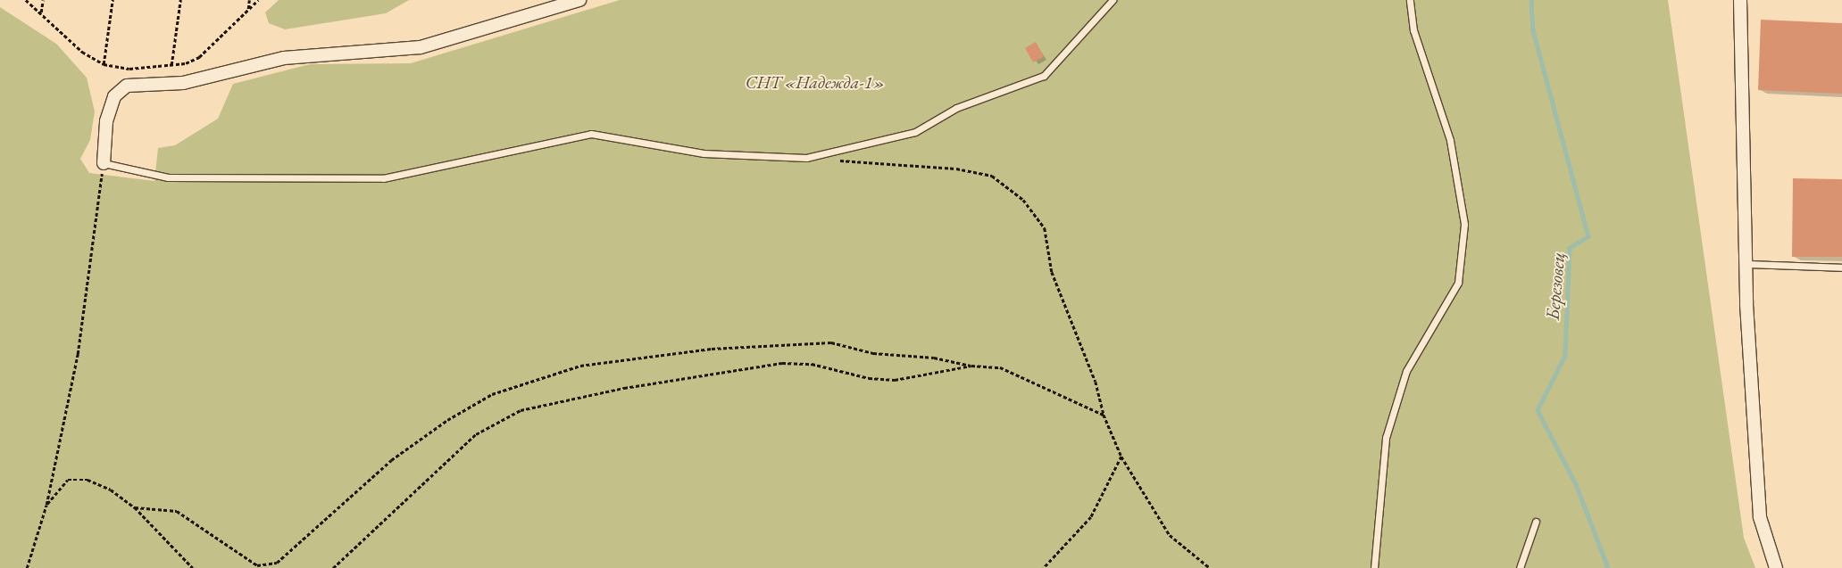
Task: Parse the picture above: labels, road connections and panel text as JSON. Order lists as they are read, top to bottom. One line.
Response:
{"water":["Березовец"],"parks":["СНТ «Надежда-1»"]}
